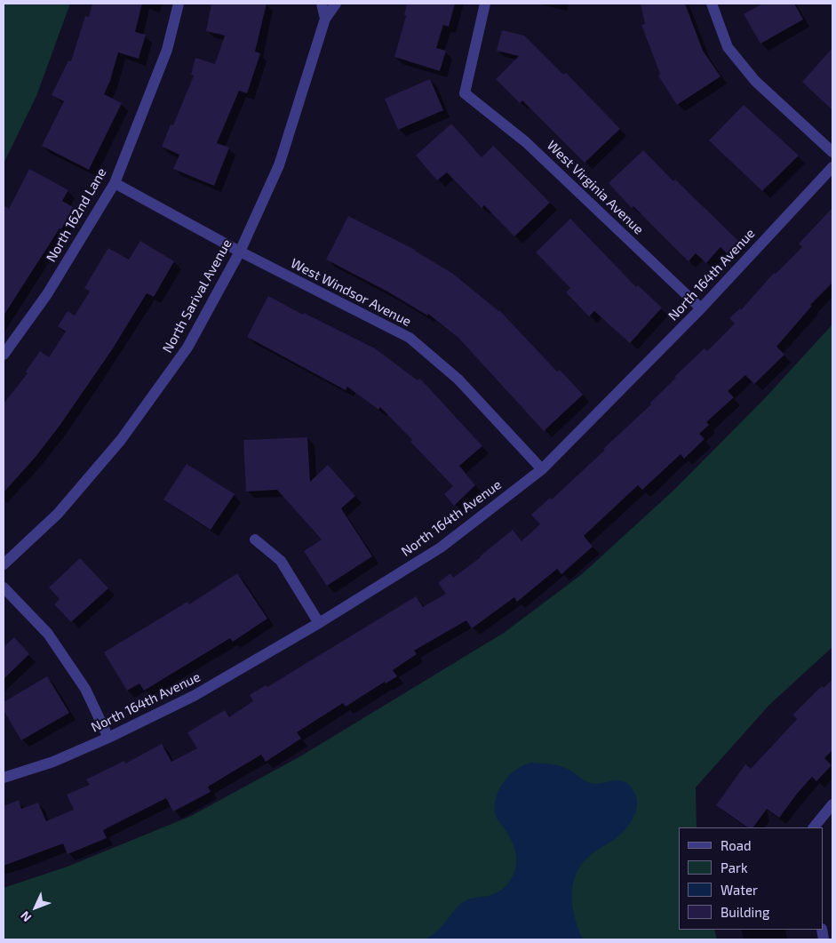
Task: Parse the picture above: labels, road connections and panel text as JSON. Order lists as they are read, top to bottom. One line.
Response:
{"streets":{"street":["West Virginia Avenue","North 162nd Lane","North 164th Avenue","West Windsor Avenue","North Sarival Avenue"]},"crossings":[["West Virginia Avenue","North 164th Avenue"],["North 162nd Lane","West Windsor Avenue"],["North 164th Avenue","West Windsor Avenue"],["West Windsor Avenue","North Sarival Avenue"]],"legend":["Road","Park","Water","Building"],"north":"bottom left"}
